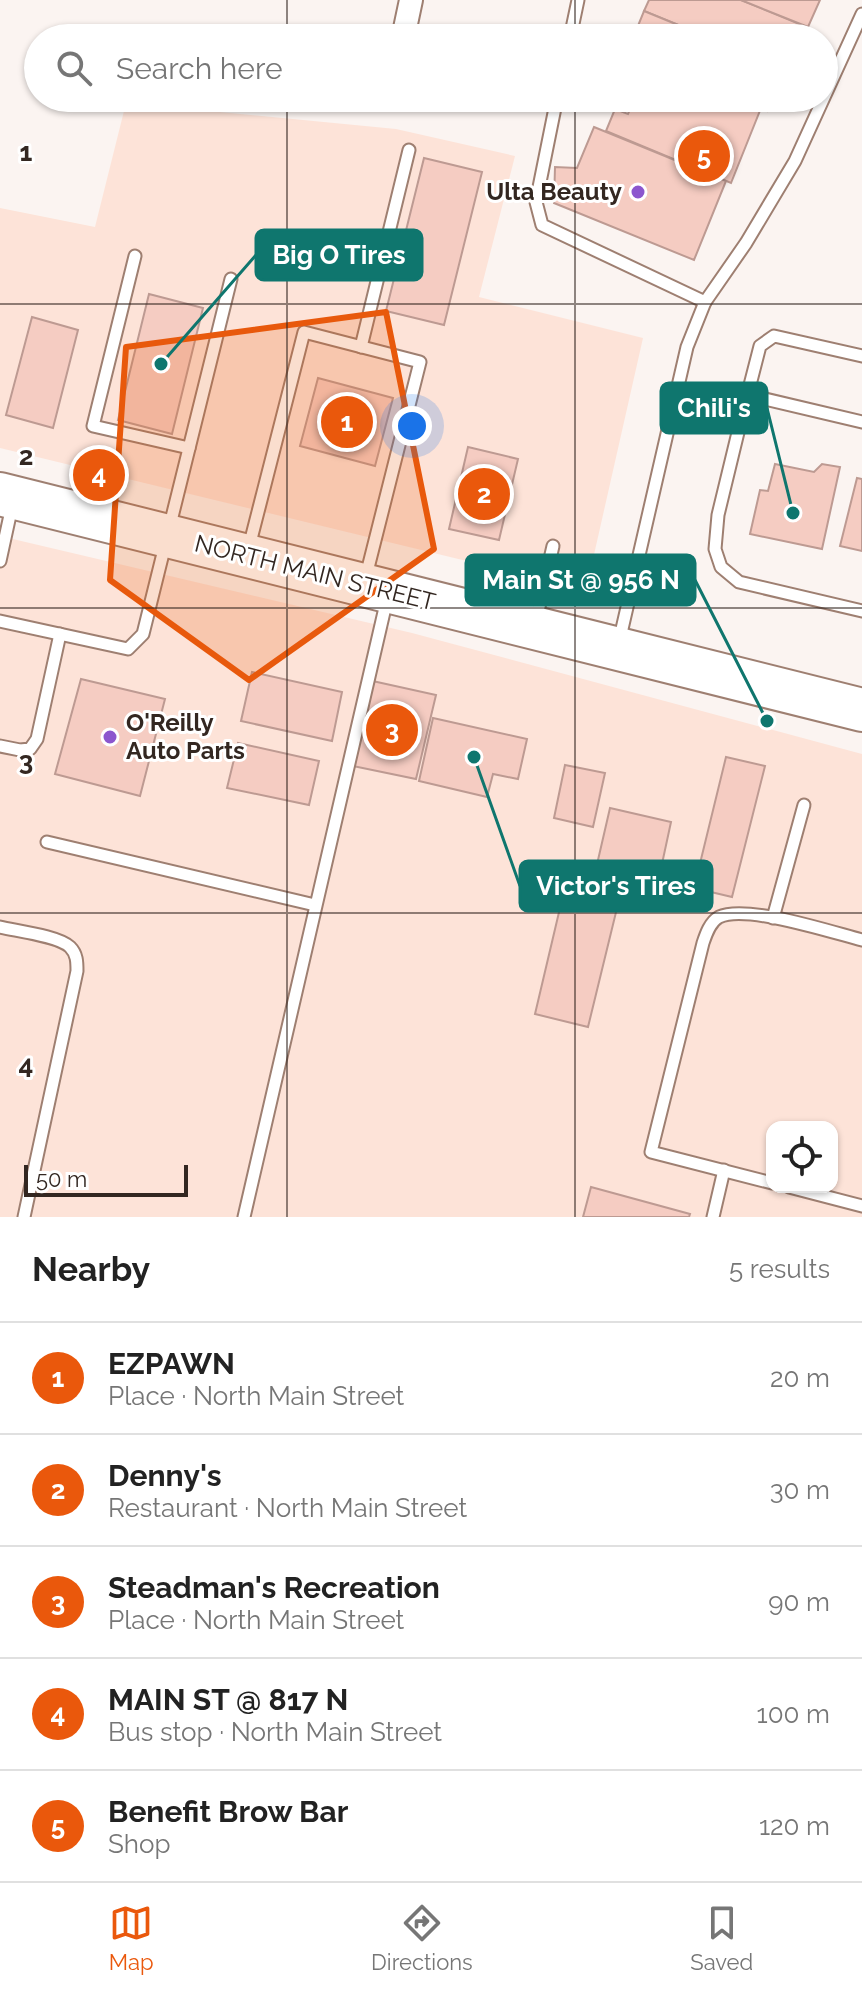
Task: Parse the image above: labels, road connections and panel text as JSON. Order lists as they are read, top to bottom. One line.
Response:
{"streets":{"highway":["NORTH MAIN STREET"]},"places":["Ulta Beauty","Big O Tires","Chili's","Main St @ 956 N","O'Reilly Auto Parts","Victor's Tires"],"scale_bar":"50 m","page":{"search":"Search here","pins":["5","1","4","2","3"],"scale":"50 m","heading":["Nearby","5 results"],"list":[{"mark":"1","name":"EZPAWN","note":"Place · North Main Street","value":"20 m"},{"mark":"2","name":"Denny's","note":"Restaurant · North Main Street","value":"30 m"},{"mark":"3","name":"Steadman's Recreation","note":"Place · North Main Street","value":"90 m"},{"mark":"4","name":"MAIN ST @ 817 N","note":"Bus stop · North Main Street","value":"100 m"},{"mark":"5","name":"Benefit Brow Bar","note":"Shop","value":"120 m"}],"nav":["Map","Directions","Saved"]},"grid":{"rows":["1","2","3","4"]}}
